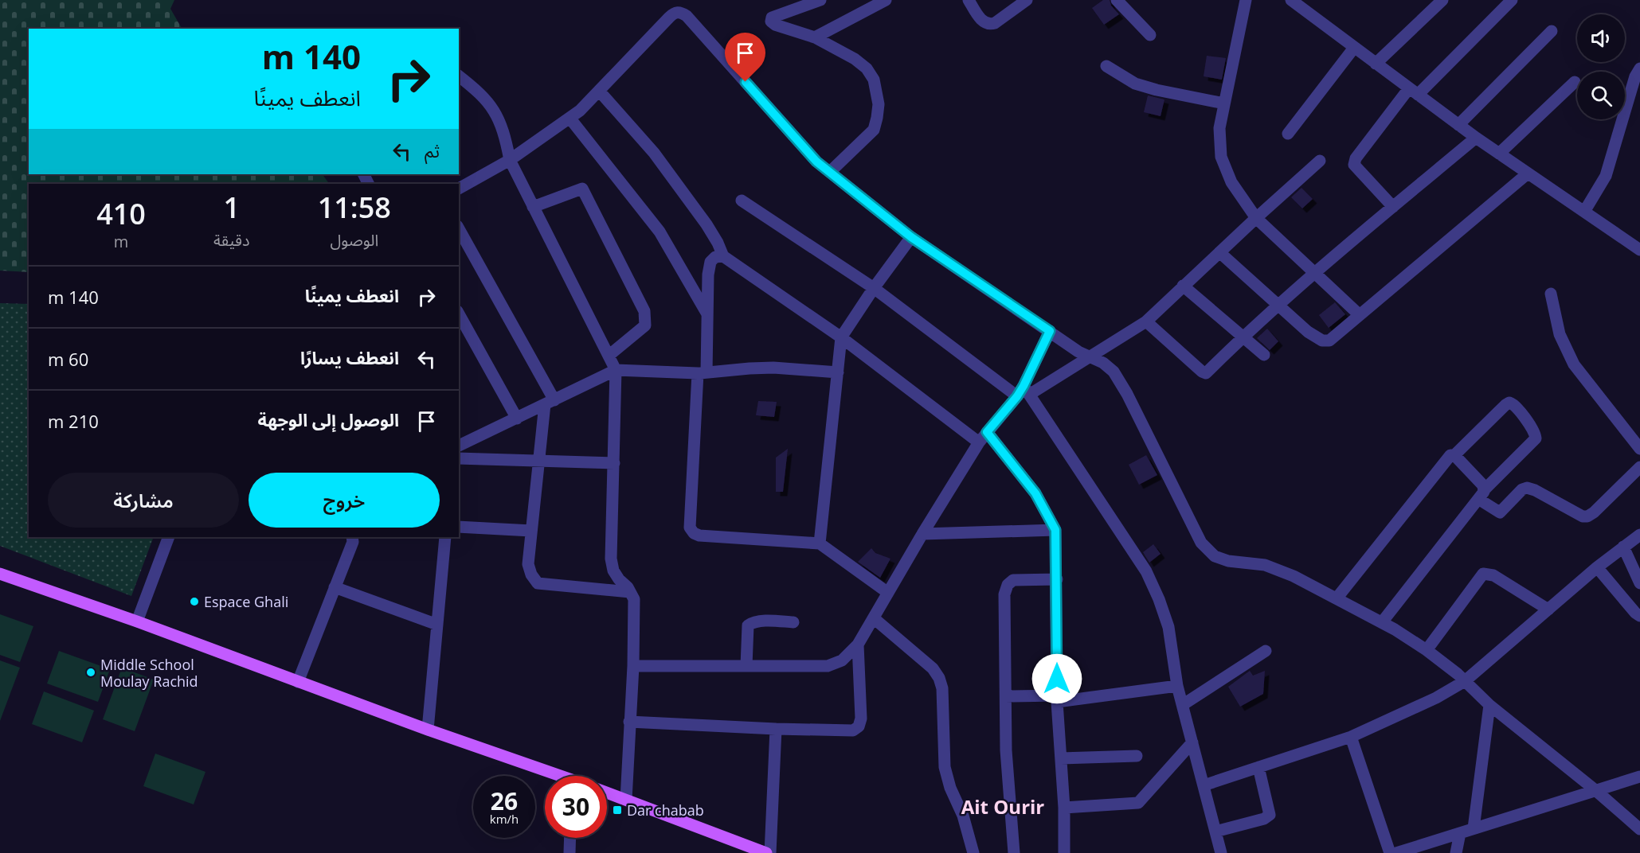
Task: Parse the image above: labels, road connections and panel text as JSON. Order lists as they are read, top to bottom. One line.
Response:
{"districts":["Ait Ourir"],"places":{"other":["Espace Ghali","Middle School Moulay Rachid"],"transit":["Dar chabab"]},"page":{"turn":["140 m","انعطف يمينًا"],"then":"ثم","eta":["11:58","الوصول","1","دقيقة","410","m"],"list":[{"name":"انعطف يمينًا","value":"140 m"},{"name":"انعطف يسارًا","value":"60 m"},{"name":"الوصول إلى الوجهة","value":"210 m"}],"buttons":["خروج","مشاركة"],"speed":"26 km/h","limit":"30"}}
